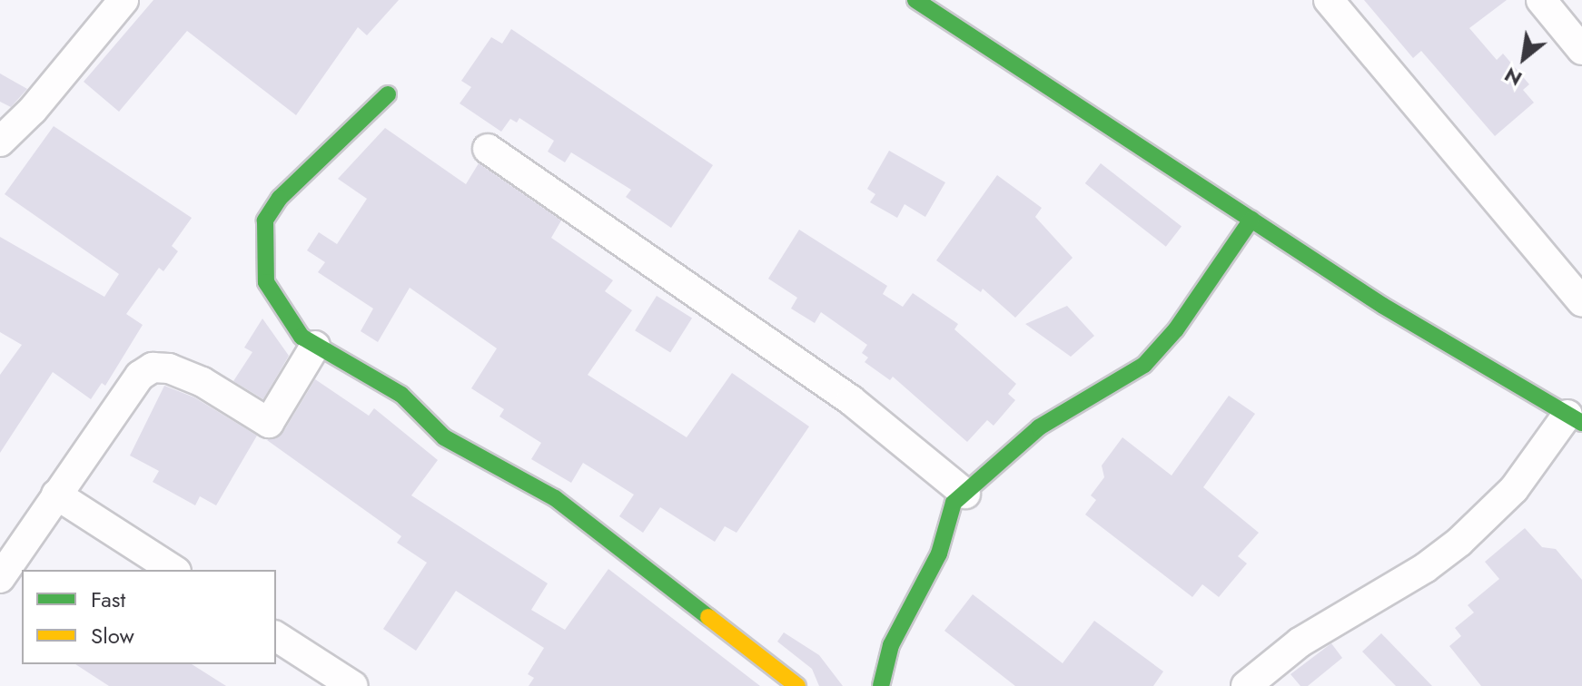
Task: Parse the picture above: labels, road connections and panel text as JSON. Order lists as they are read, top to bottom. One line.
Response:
{"legend":["Fast","Slow"],"north":"bottom left"}
